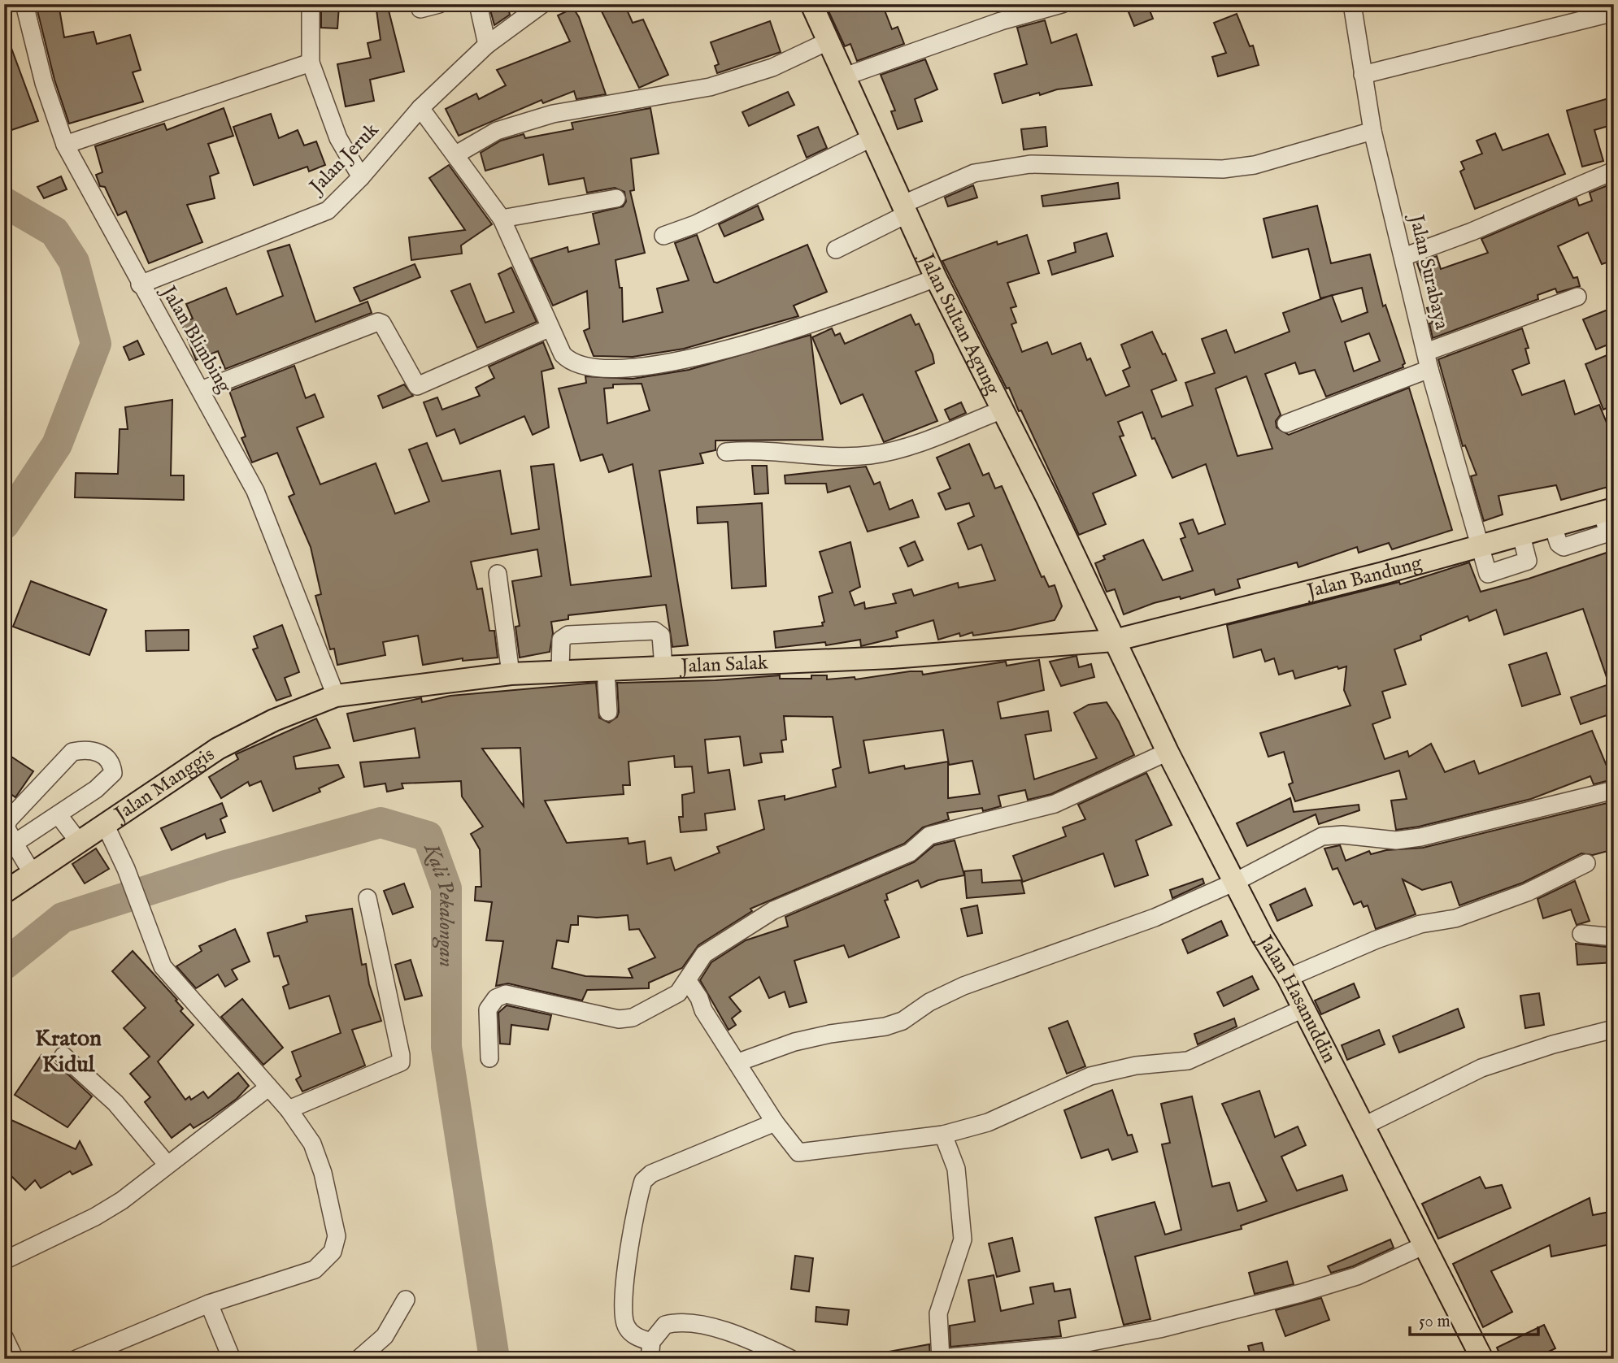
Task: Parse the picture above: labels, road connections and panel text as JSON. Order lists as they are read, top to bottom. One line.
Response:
{"streets":{"main road":["Jalan Sultan Agung","Jalan Bandung","Jalan Salak","Jalan Manggis","Jalan Hasanuddin"],"street":["Jalan Jeruk","Jalan Surabaya","Jalan Blimbing"]},"crossings":[["Jalan Jeruk","Jalan Blimbing"],["Jalan Surabaya","Jalan Bandung"],["Jalan Sultan Agung","Jalan Bandung"],["Jalan Sultan Agung","Jalan Salak"],["Jalan Sultan Agung","Jalan Hasanuddin"],["Jalan Blimbing","Jalan Salak"],["Jalan Blimbing","Jalan Manggis"],["Jalan Bandung","Jalan Salak"],["Jalan Bandung","Jalan Hasanuddin"],["Jalan Salak","Jalan Manggis"],["Jalan Salak","Jalan Hasanuddin"]],"districts":["Kraton Kidul"],"water":["Kali Pekalongan"],"scale_bar":"50 m"}
